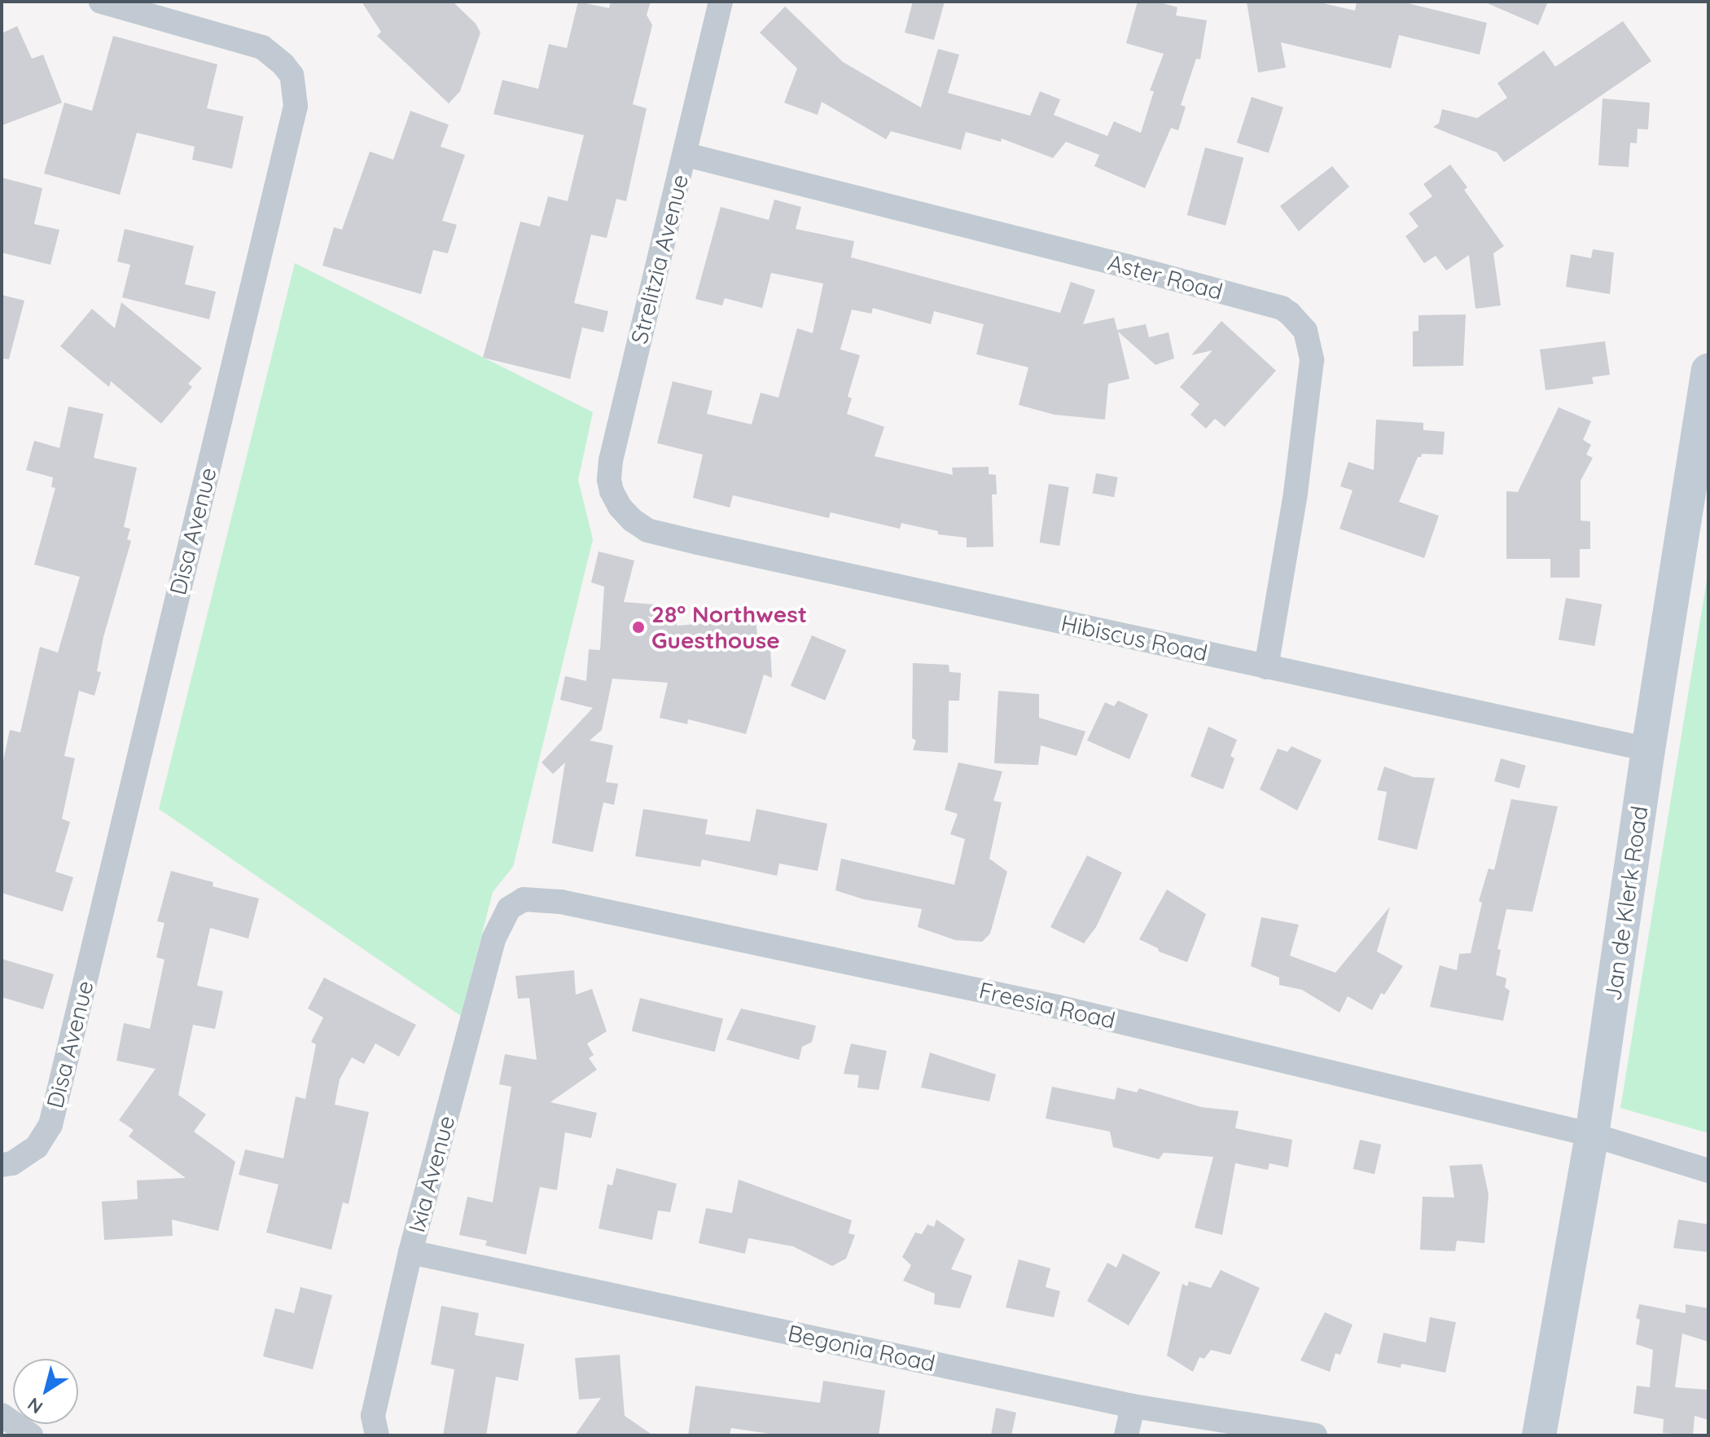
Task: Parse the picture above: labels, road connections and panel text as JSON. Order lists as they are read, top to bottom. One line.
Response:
{"streets":{"street":["Strelitzia Avenue","Aster Road","Disa Avenue","Hibiscus Road","Jan de Klerk Road","Freesia Road","Ixia Avenue","Begonia Road"]},"crossings":[["Strelitzia Avenue","Aster Road"],["Strelitzia Avenue","Hibiscus Road"],["Aster Road","Hibiscus Road"],["Hibiscus Road","Jan de Klerk Road"],["Jan de Klerk Road","Freesia Road"],["Freesia Road","Ixia Avenue"],["Ixia Avenue","Begonia Road"]],"places":["28° Northwest Guesthouse"],"north":"bottom left"}
